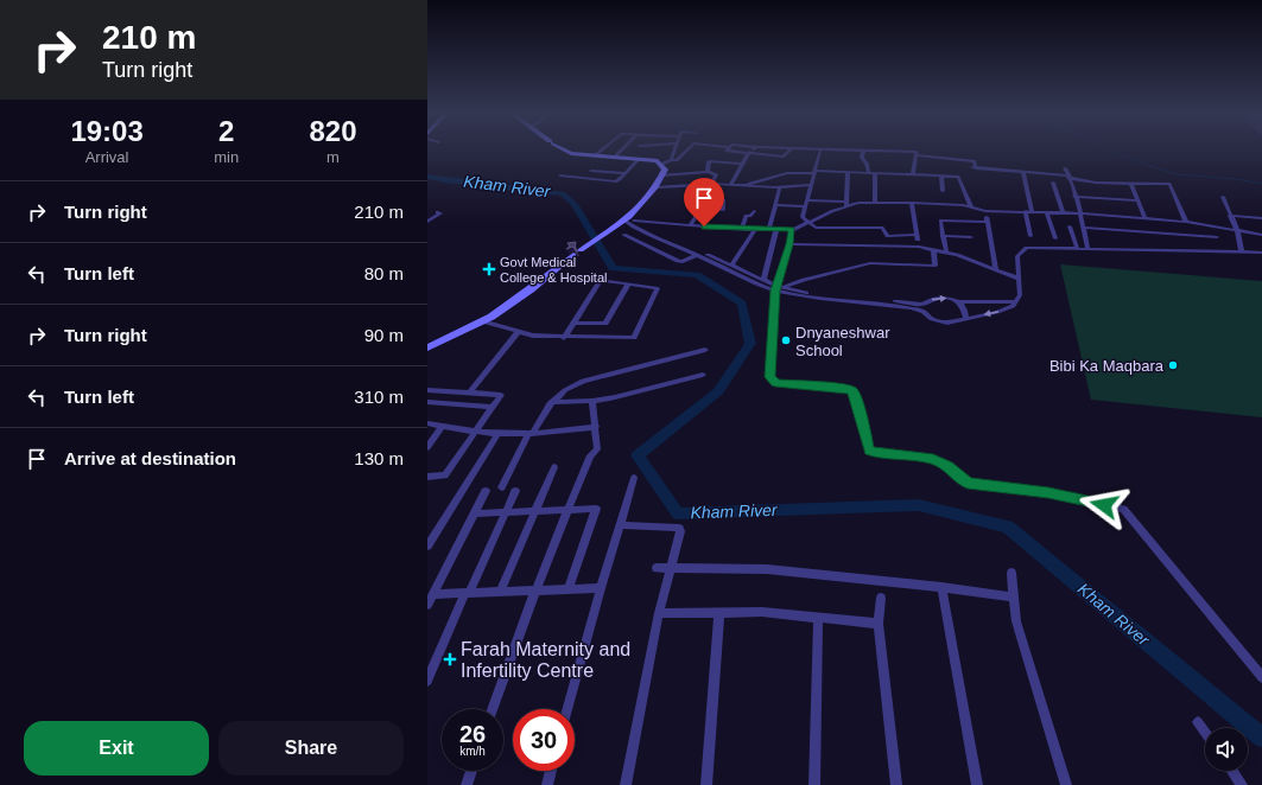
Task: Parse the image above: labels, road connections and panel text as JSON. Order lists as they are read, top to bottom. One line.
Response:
{"water":["Kham River"],"places":{"health":["Govt Medical College & Hospital","Farah Maternity and Infertility Centre"],"other":["Dnyaneshwar School","Bibi Ka Maqbara"]},"page":{"turn":["210 m","Turn right"],"eta":["19:03","Arrival","2","min","820","m"],"list":[{"name":"Turn right","value":"210 m"},{"name":"Turn left","value":"80 m"},{"name":"Turn right","value":"90 m"},{"name":"Turn left","value":"310 m"},{"name":"Arrive at destination","value":"130 m"}],"speed":"26 km/h","limit":"30","buttons":["Exit","Share"]}}
